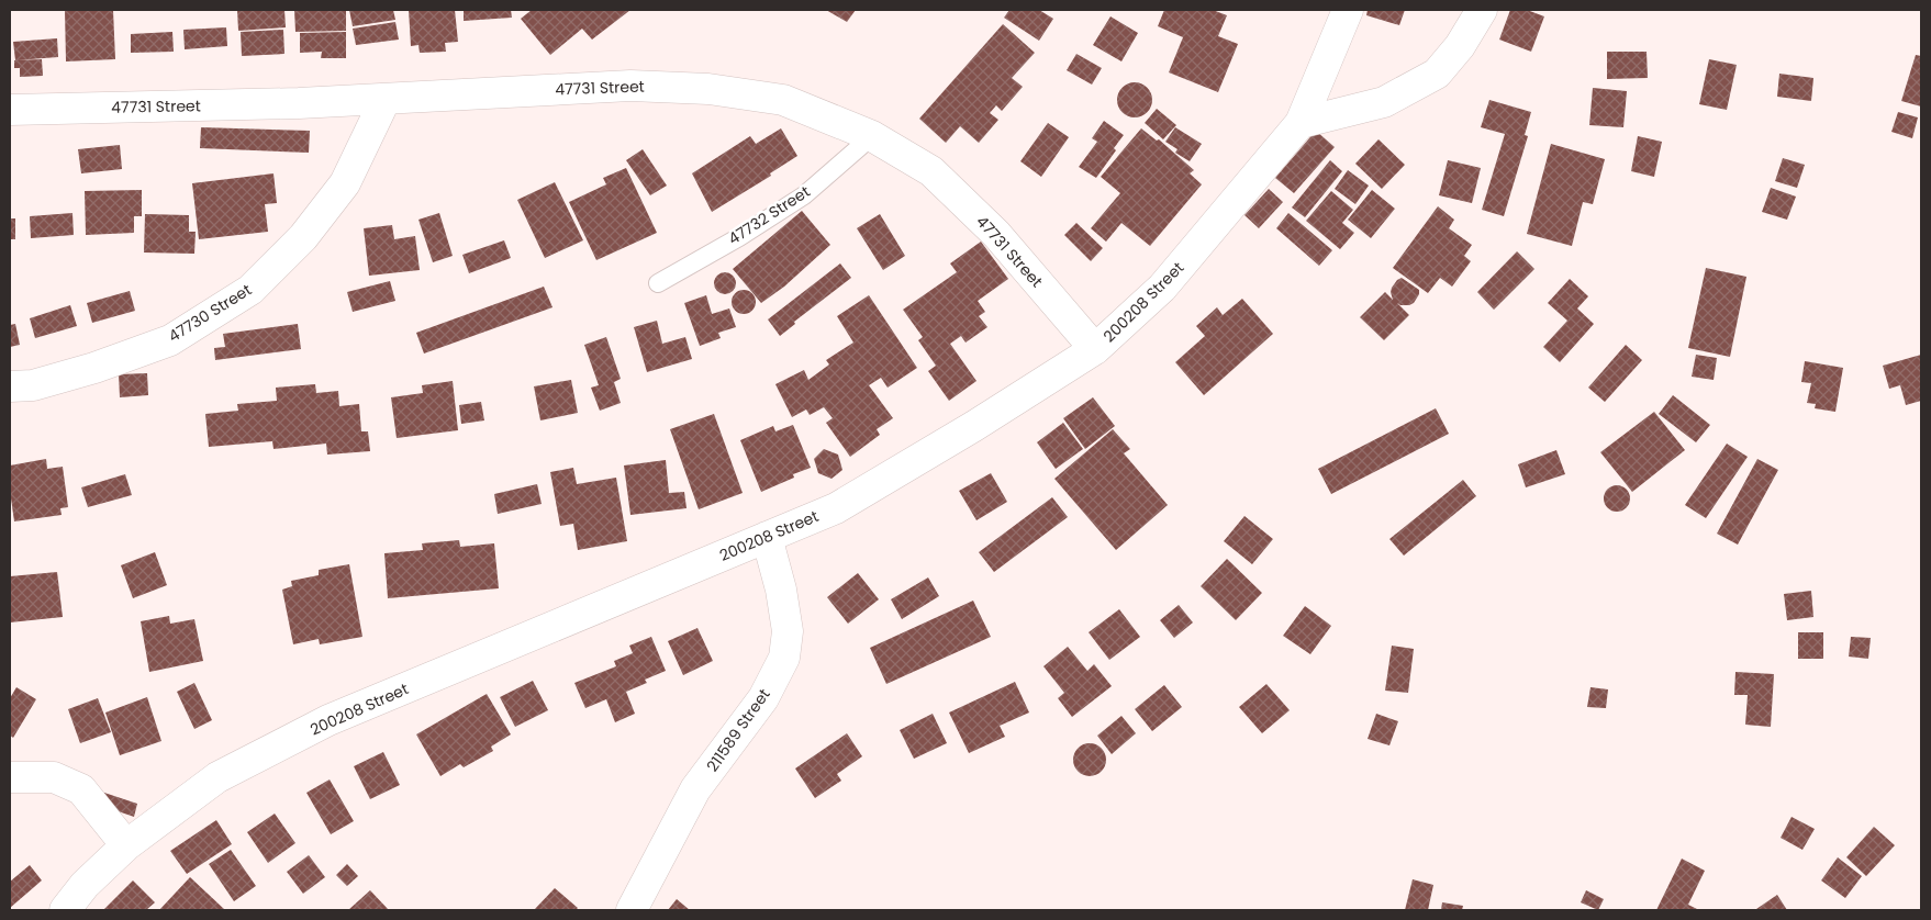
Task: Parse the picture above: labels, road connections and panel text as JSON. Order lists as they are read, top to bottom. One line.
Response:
{"streets":{"street":["47731 Street","200208 Street","47730 Street","211589 Street"],"lane":["47732 Street"]},"crossings":[["47731 Street","47732 Street"],["47731 Street","200208 Street"],["47731 Street","47730 Street"],["200208 Street","211589 Street"]]}
